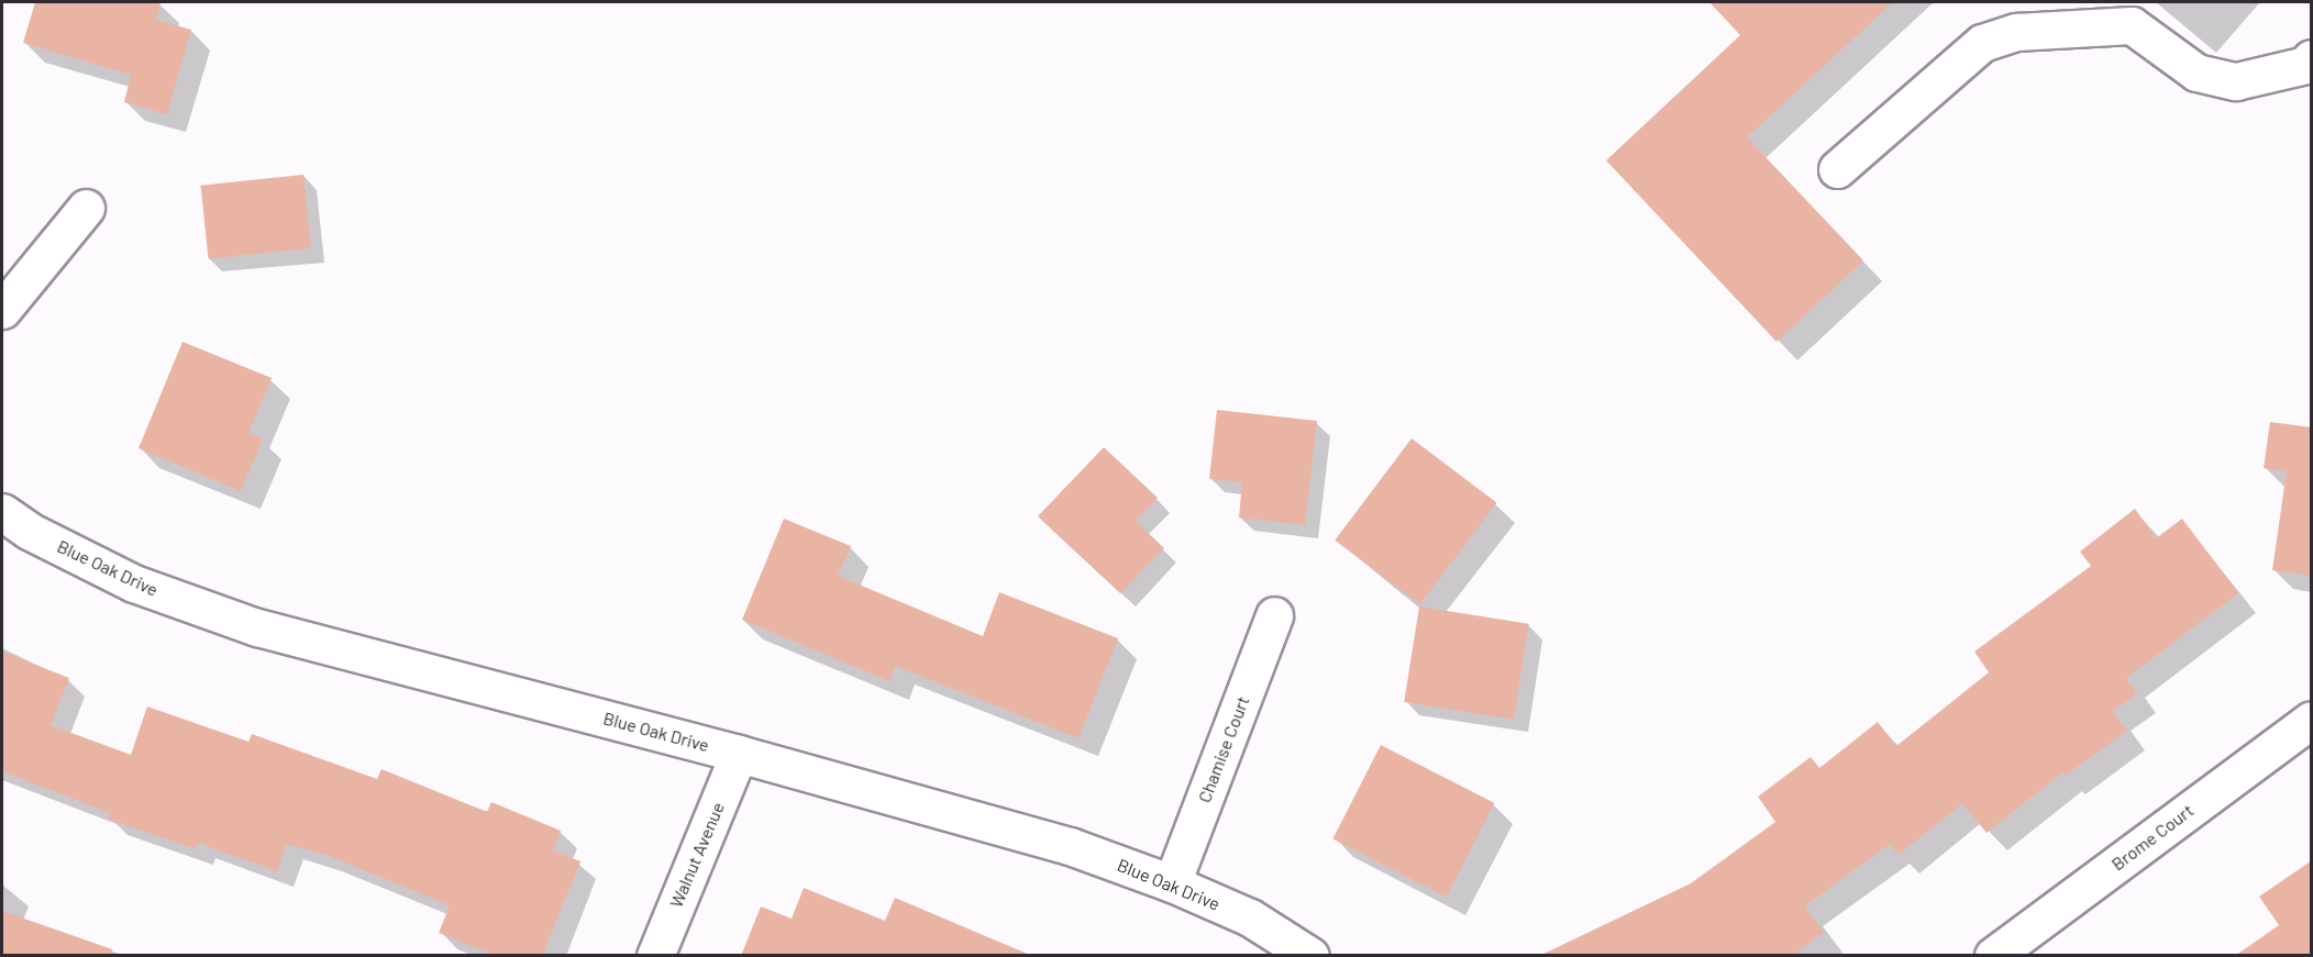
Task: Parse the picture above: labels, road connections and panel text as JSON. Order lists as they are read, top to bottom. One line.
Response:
{"streets":{"street":["Blue Oak Drive","Chamise Court","Brome Court","Walnut Avenue"]},"crossings":[["Blue Oak Drive","Chamise Court"],["Blue Oak Drive","Walnut Avenue"]]}
